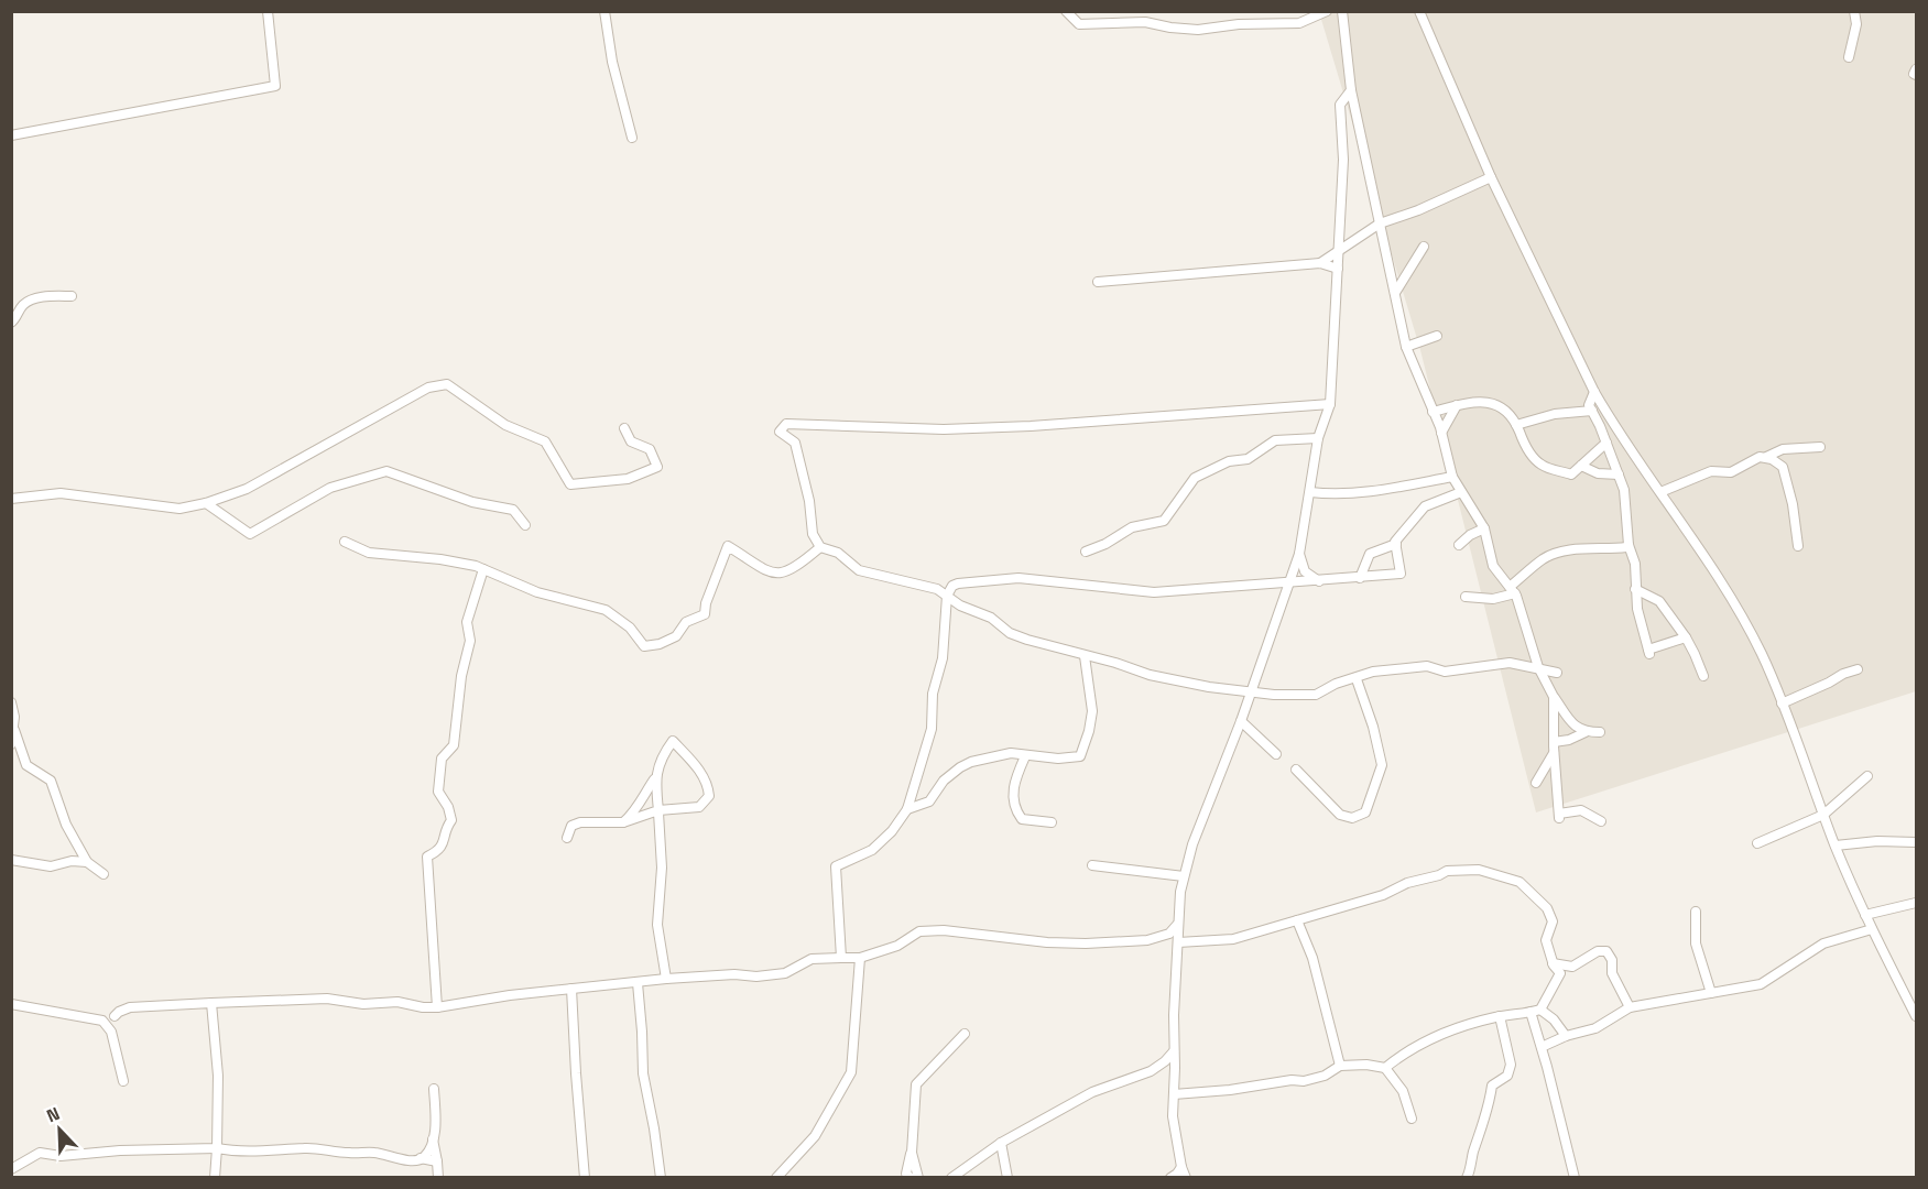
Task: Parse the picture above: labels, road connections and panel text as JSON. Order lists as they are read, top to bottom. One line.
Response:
{"north":"top left"}
